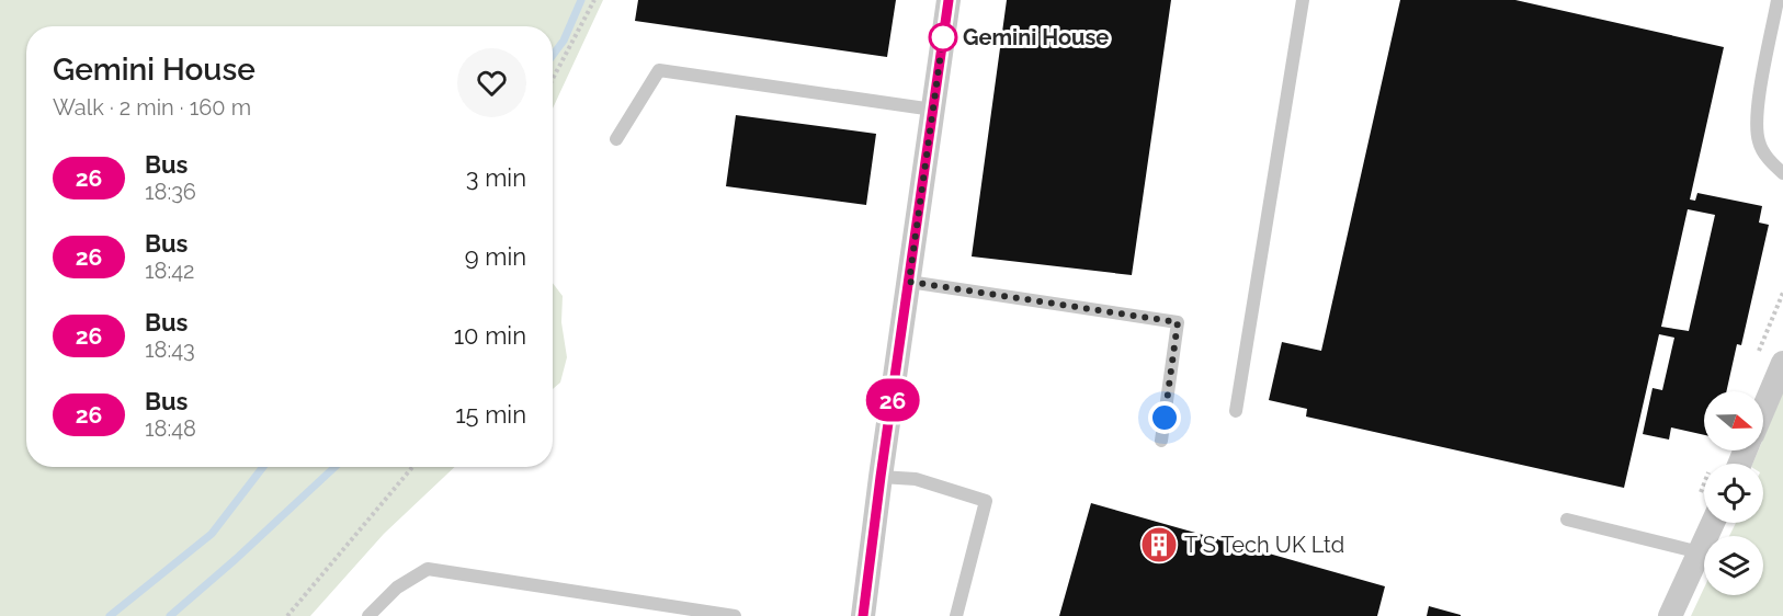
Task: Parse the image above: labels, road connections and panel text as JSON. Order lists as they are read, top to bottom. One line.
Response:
{"places":{"other":["Gemini House"],"building":["T S Tech UK Ltd"]},"lines":["bus line 26"],"north":"right","page":{"on_map":"26","heading":["Gemini House","Walk · 2 min · 160 m"],"list":[{"mark":"26","name":"Bus","note":"18:36","value":"3 min"},{"mark":"26","name":"Bus","note":"18:42","value":"9 min"},{"mark":"26","name":"Bus","note":"18:43","value":"10 min"},{"mark":"26","name":"Bus","note":"18:48","value":"15 min"}]}}
